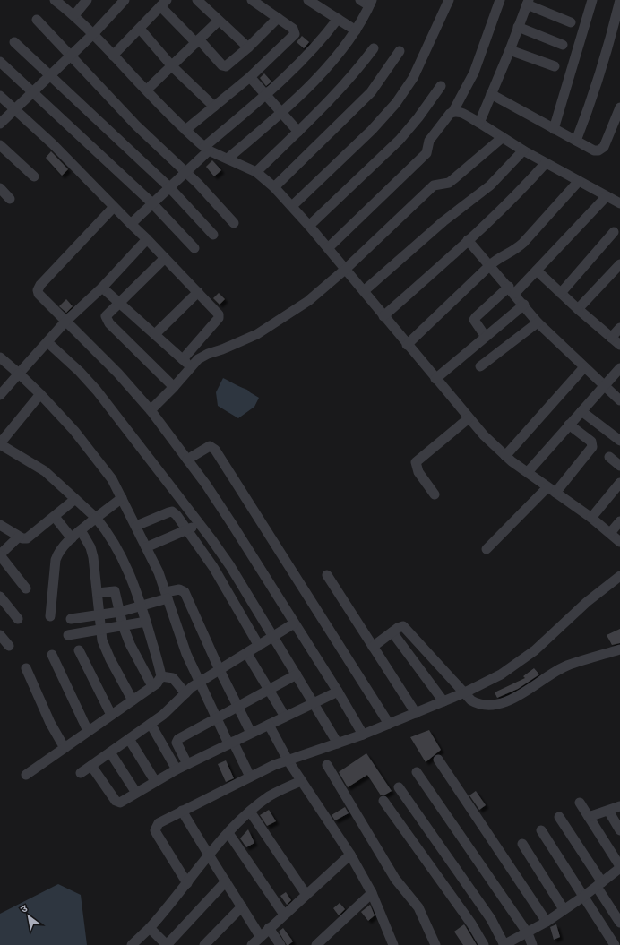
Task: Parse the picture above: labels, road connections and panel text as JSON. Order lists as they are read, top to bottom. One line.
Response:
{"north":"top left"}
